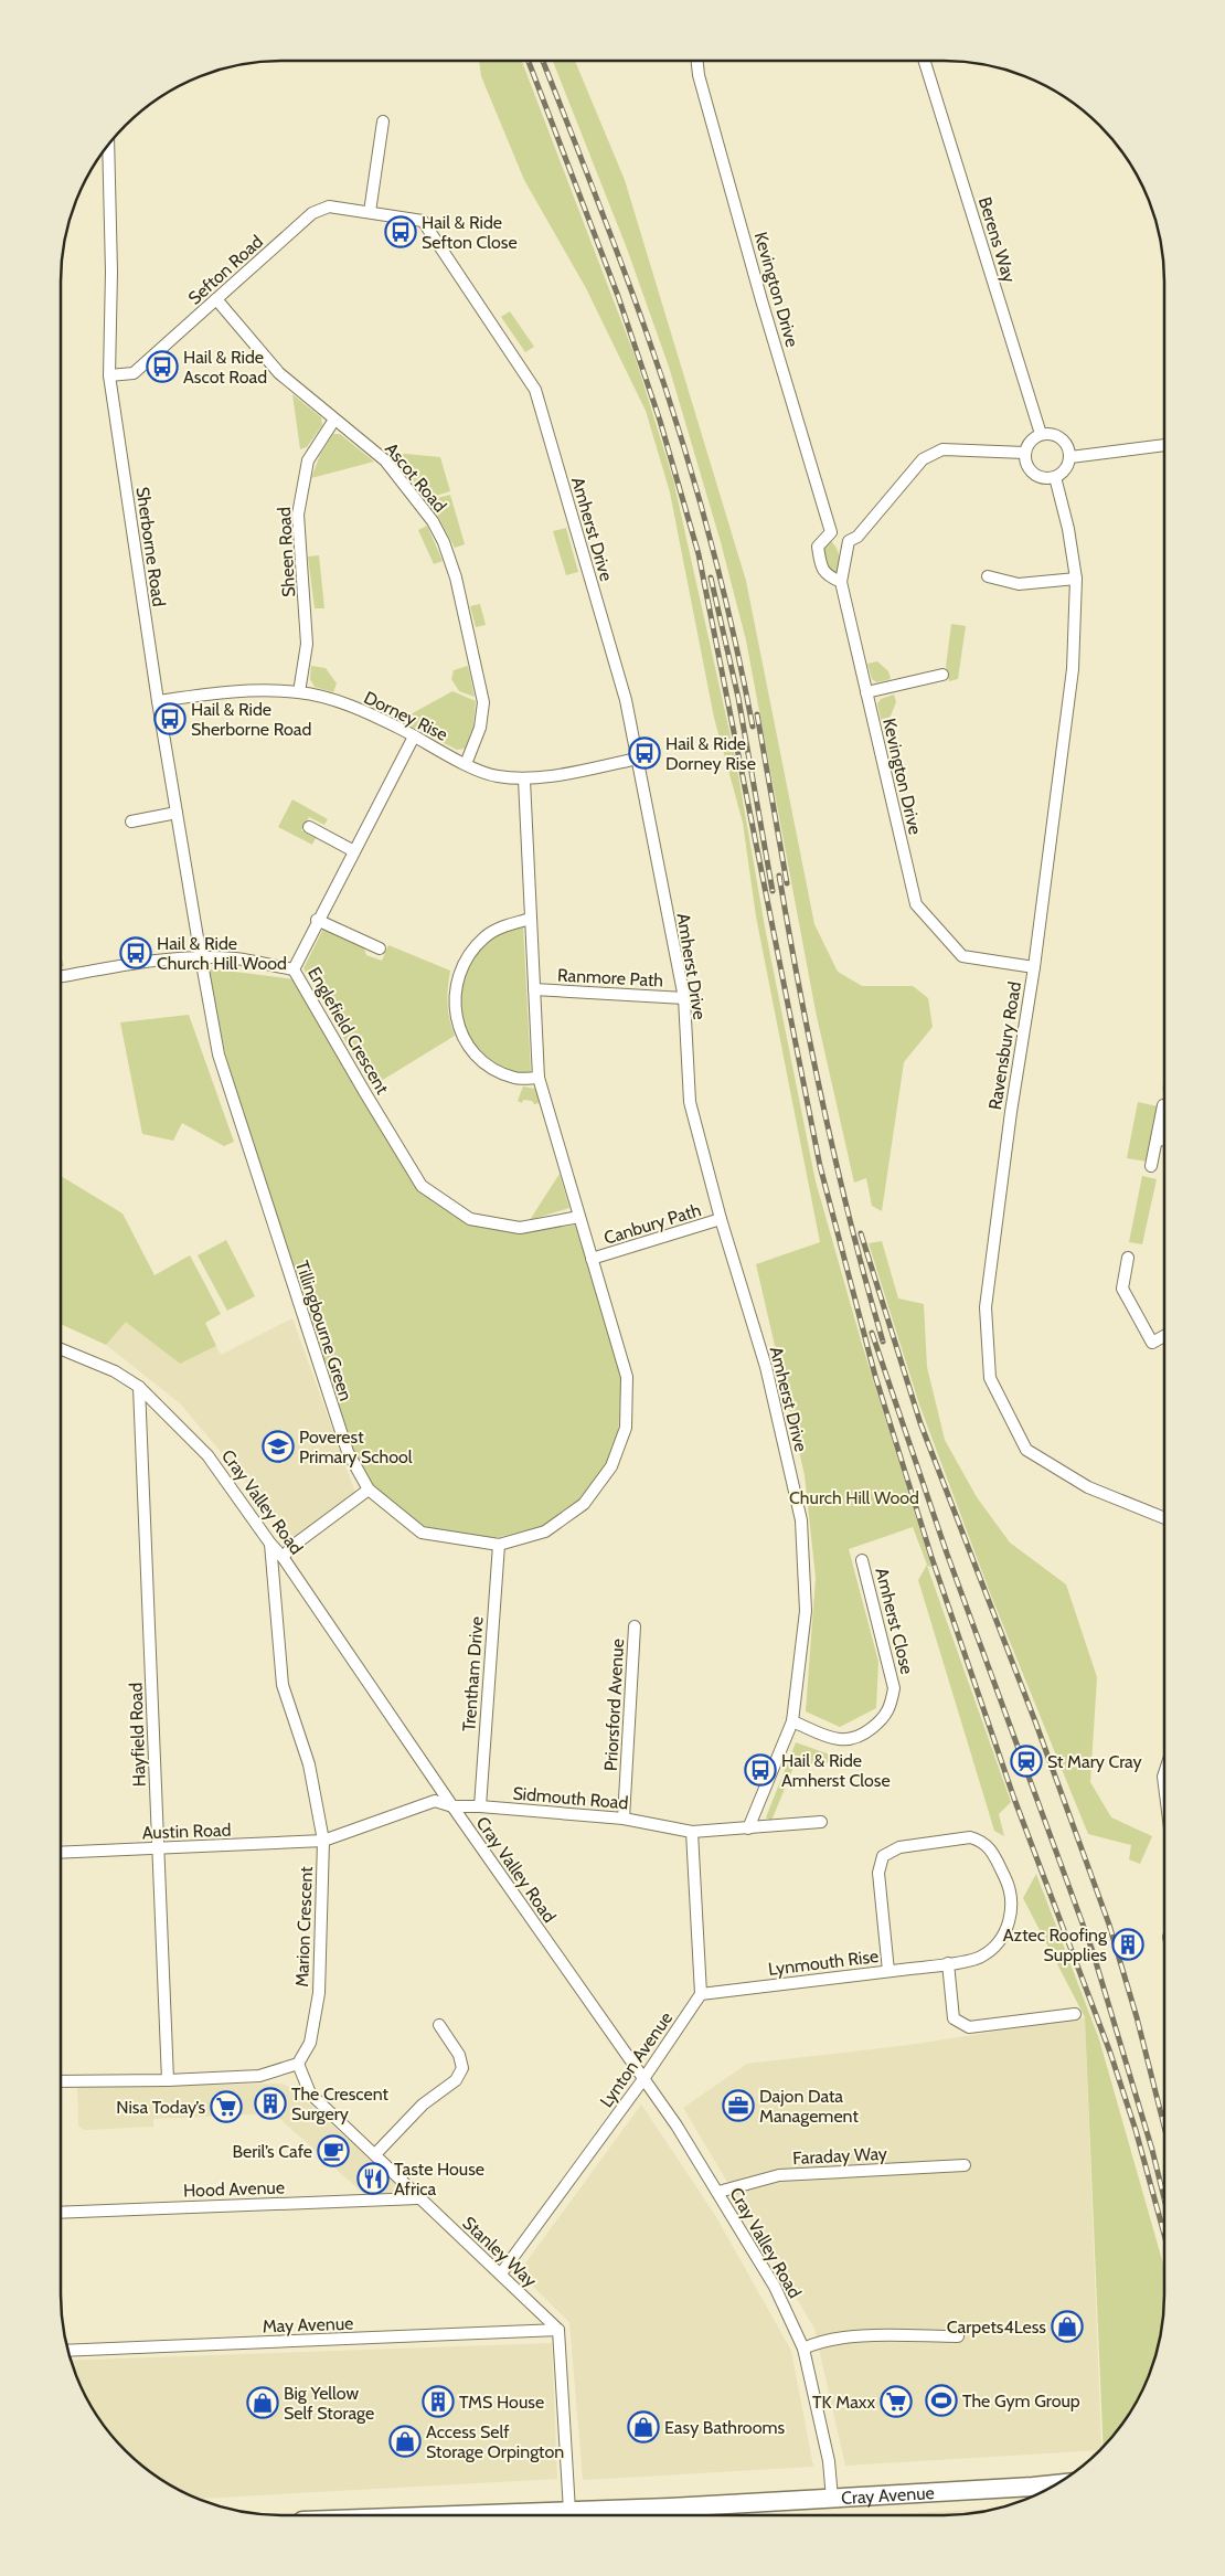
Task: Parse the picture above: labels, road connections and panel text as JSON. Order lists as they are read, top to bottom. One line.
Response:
{"streets":{"main road":["Cray Avenue"],"street":["Berens Way","Sefton Road","Kevington Drive","Ascot Road","Amherst Drive","Sherborne Road","Sheen Road","Dorney Rise","Ranmore Path","Englefield Crescent","Ravensbury Road","Canbury Path","Tillingbourne Green","Cray Valley Road","Amherst Close","Trentham Drive","Priorsford Avenue","Hayfield Road","Sidmouth Road","Austin Road","Marion Crescent","Lynmouth Rise","Lynton Avenue","Faraday Way","Hood Avenue","Stanley Way","May Avenue"]},"crossings":[["Berens Way","Ravensbury Road"],["Sefton Road","Ascot Road"],["Sefton Road","Amherst Drive"],["Sefton Road","Sherborne Road"],["Kevington Drive","Ravensbury Road"],["Ascot Road","Sheen Road"],["Ascot Road","Dorney Rise"],["Amherst Drive","Dorney Rise"],["Amherst Drive","Ranmore Path"],["Amherst Drive","Canbury Path"],["Amherst Drive","Amherst Close"],["Amherst Drive","Sidmouth Road"],["Sherborne Road","Dorney Rise"],["Sherborne Road","Tillingbourne Green"],["Sheen Road","Dorney Rise"],["Dorney Rise","Englefield Crescent"],["Dorney Rise","Tillingbourne Green"],["Ranmore Path","Tillingbourne Green"],["Englefield Crescent","Tillingbourne Green"],["Canbury Path","Tillingbourne Green"],["Tillingbourne Green","Trentham Drive"],["Cray Valley Road","Hayfield Road"],["Cray Valley Road","Sidmouth Road"],["Cray Valley Road","Marion Crescent"],["Cray Valley Road","Lynton Avenue"],["Cray Valley Road","Faraday Way"],["Cray Valley Road","Cray Avenue"],["Trentham Drive","Sidmouth Road"],["Priorsford Avenue","Sidmouth Road"],["Hayfield Road","Austin Road"],["Sidmouth Road","Austin Road"],["Sidmouth Road","Marion Crescent"],["Austin Road","Marion Crescent"],["Marion Crescent","Stanley Way"],["Lynmouth Rise","Lynton Avenue"],["Lynton Avenue","Stanley Way"],["Hood Avenue","Stanley Way"],["Stanley Way","May Avenue"]],"parks":["Church Hill Wood"],"places":{"bus stop":["Hail & Ride Sefton Close","Hail & Ride Ascot Road","Hail & Ride Sherborne Road","Hail & Ride Dorney Rise","Hail & Ride Church Hill Wood","Hail & Ride Amherst Close"],"school or university":["Poverest Primary School"],"station":["St Mary Cray"],"building":["Aztec Roofing Supplies","The Crescent Surgery","TMS House"],"office":["Dajon Data Management"],"supermarket":["Nisa Today’s","TK Maxx"],"cafe":["Beril’s Cafe"],"restaurant":["Taste House Africa"],"shop":["Carpets4Less","Big Yellow Self Storage","Easy Bathrooms","Access Self Storage Orpington"],"sports":["The Gym Group"]}}
